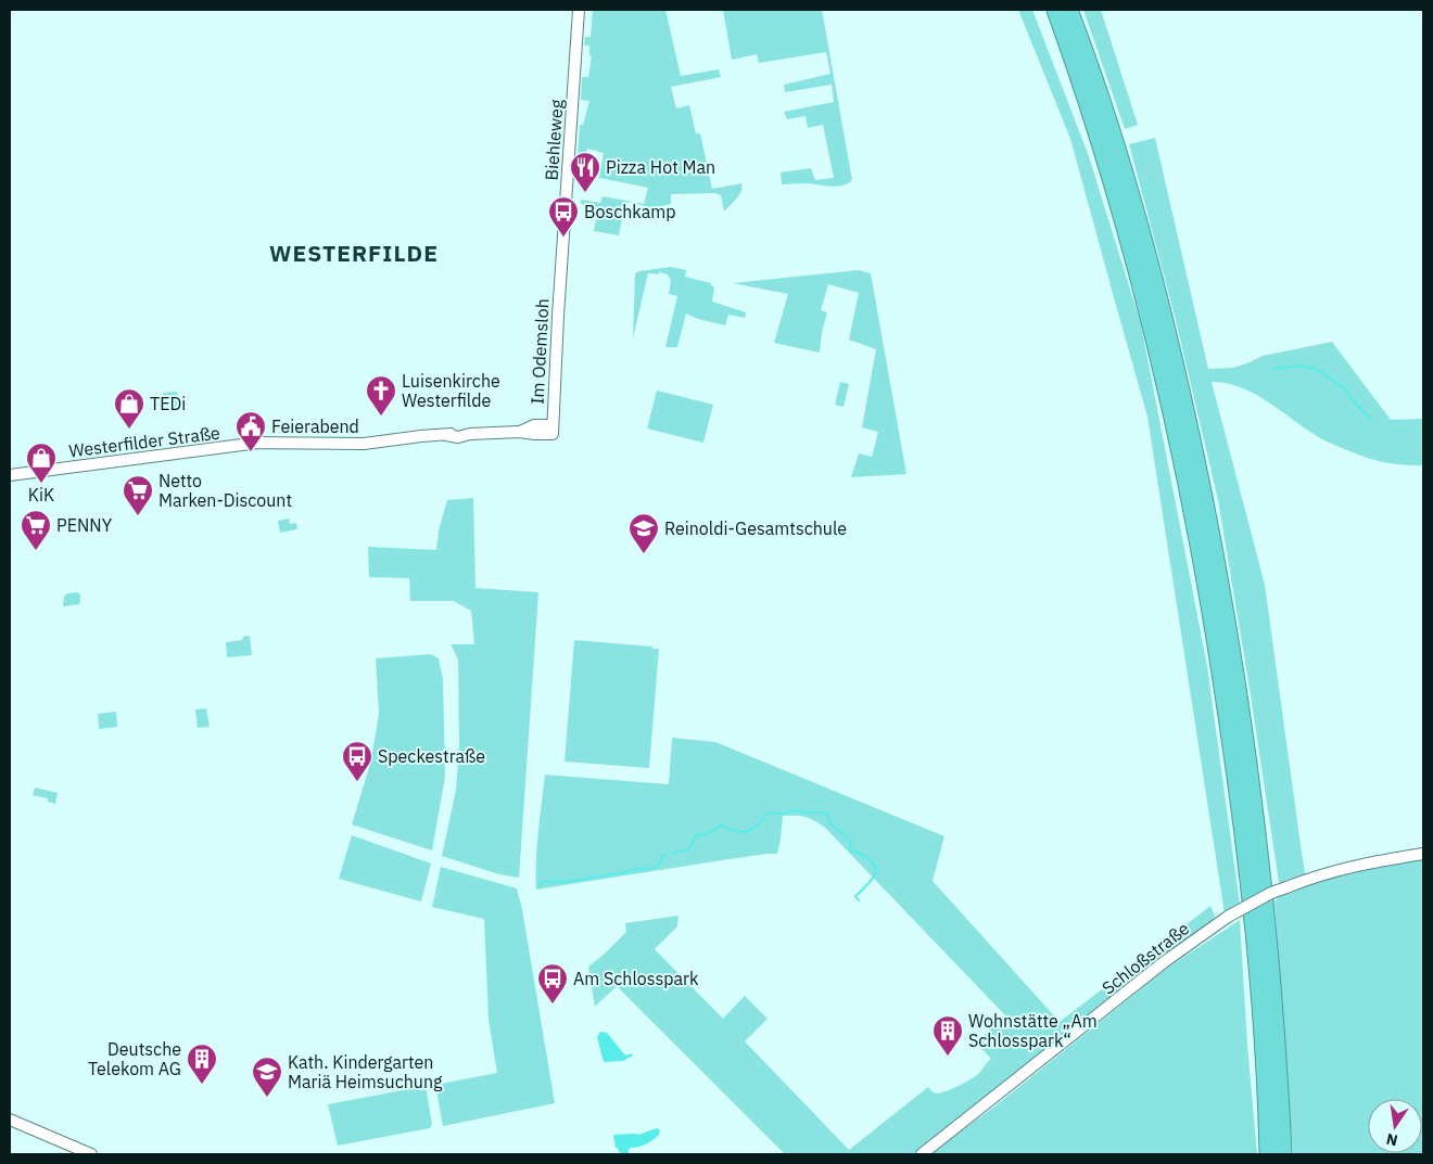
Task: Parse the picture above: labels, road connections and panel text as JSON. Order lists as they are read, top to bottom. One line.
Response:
{"streets":{"street":["Biehleweg","Im Odemsloh","Westerfilder Straße","Schloßstraße"]},"crossings":[["Biehleweg","Im Odemsloh"],["Im Odemsloh","Westerfilder Straße"]],"districts":["WESTERFILDE"],"places":{"restaurant":["Pizza Hot Man"],"bus stop":["Boschkamp","Speckestraße","Am Schlosspark"],"church":["Luisenkirche Westerfilde"],"shop":["TEDi","KiK"],"public building":["Feierabend"],"supermarket":["Netto Marken-Discount","PENNY"],"school or university":["Reinoldi-Gesamtschule","Kath. Kindergarten Mariä Heimsuchung"],"building":["Wohnstätte „Am Schlosspark“","Deutsche Telekom AG"]},"north":"bottom"}
